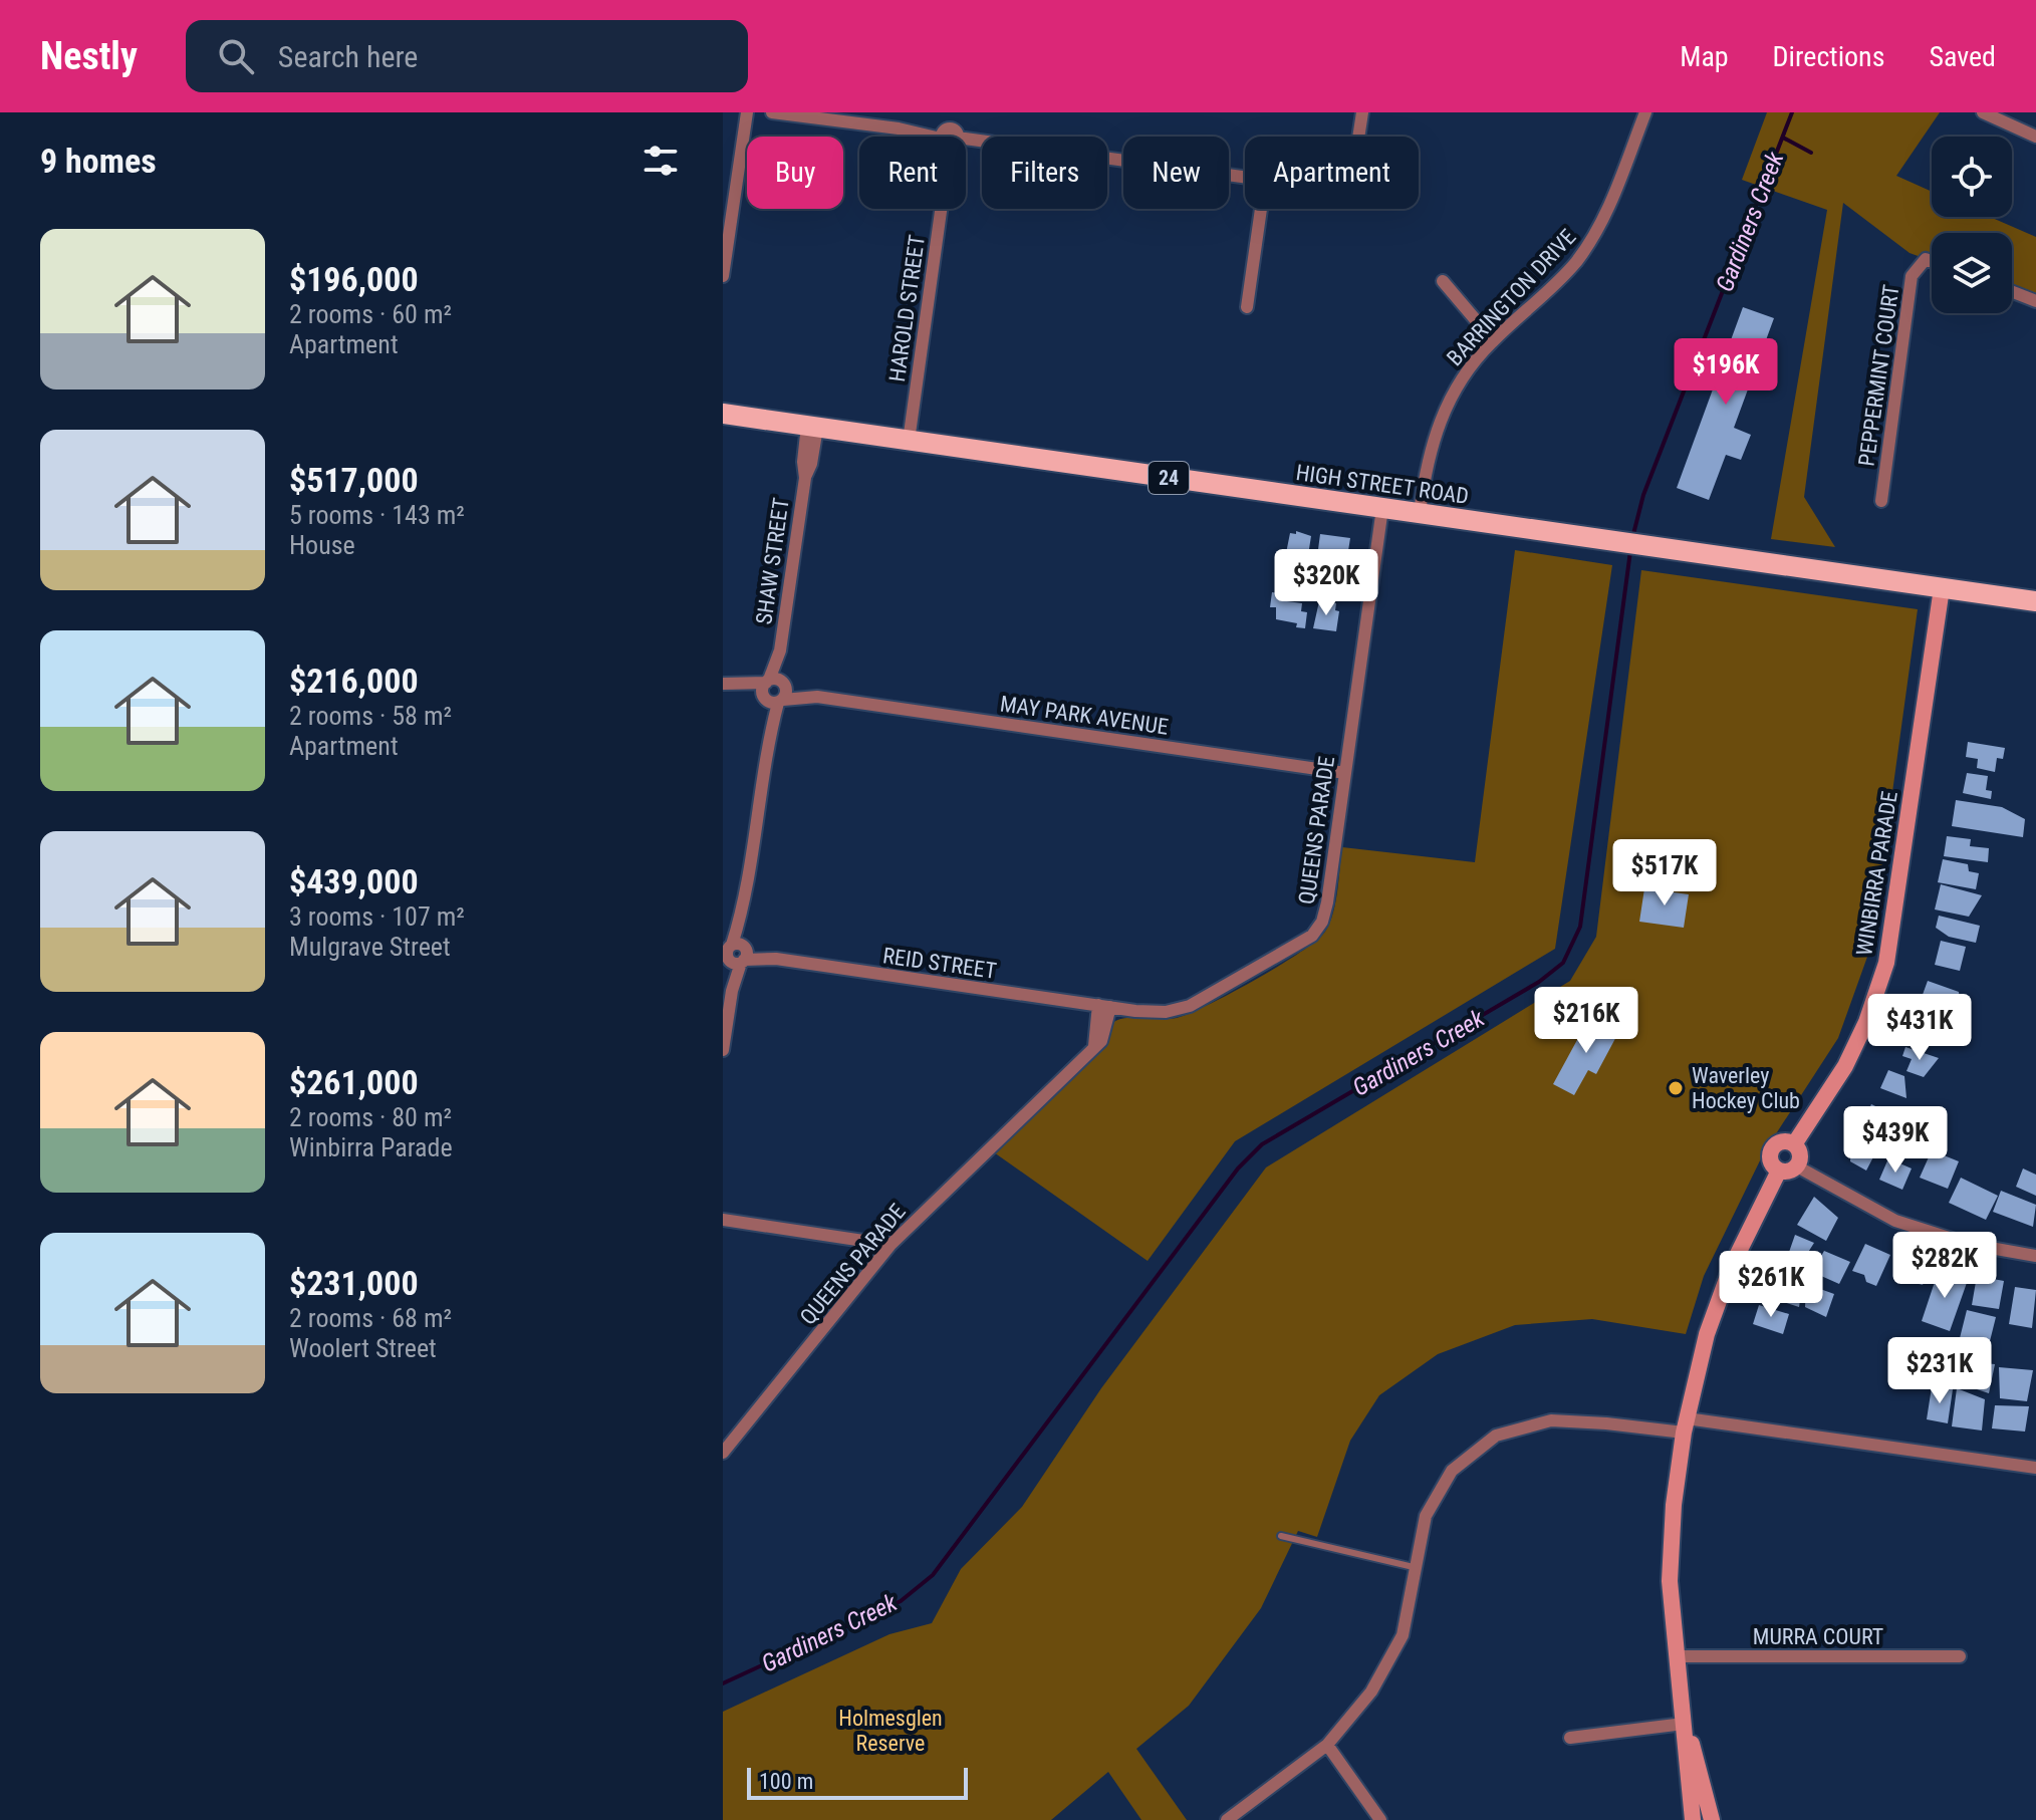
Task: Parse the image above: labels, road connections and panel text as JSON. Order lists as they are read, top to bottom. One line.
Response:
{"streets":{"main road":["24","HIGH STREET ROAD"],"street":["BARRINGTON DRIVE","HAROLD STREET","PEPPERMINT COURT","SHAW STREET","MAY PARK AVENUE","QUEENS PARADE","WINBIRRA PARADE","REID STREET","MURRA COURT"]},"crossings":[["BARRINGTON DRIVE","HIGH STREET ROAD"],["HAROLD STREET","HIGH STREET ROAD"],["HIGH STREET ROAD","SHAW STREET"],["HIGH STREET ROAD","QUEENS PARADE"],["HIGH STREET ROAD","WINBIRRA PARADE"],["SHAW STREET","MAY PARK AVENUE"],["MAY PARK AVENUE","QUEENS PARADE"],["QUEENS PARADE","REID STREET"]],"water":["Gardiners Creek"],"parks":["Holmesglen Reserve"],"places":["Waverley Hockey Club"],"scale_bar":"100 m","page":{"header":"Nestly","search":"Search here","nav":["Map","Directions","Saved"],"heading":"9 homes","chip":["Buy","Rent","Filters","New","Apartment"],"list":[{"name":"$196,000","note":"2 rooms · 60 m² · Apartment"},{"name":"$517,000","note":"5 rooms · 143 m² · House"},{"name":"$216,000","note":"2 rooms · 58 m² · Apartment"},{"name":"$439,000","note":"3 rooms · 107 m² · Mulgrave Street"},{"name":"$261,000","note":"2 rooms · 80 m² · Winbirra Parade"},{"name":"$231,000","note":"2 rooms · 68 m² · Woolert Street"}],"price":["$196K","$320K","$517K","$216K","$431K","$439K","$282K","$261K","$231K"],"scale":"100 m"}}
